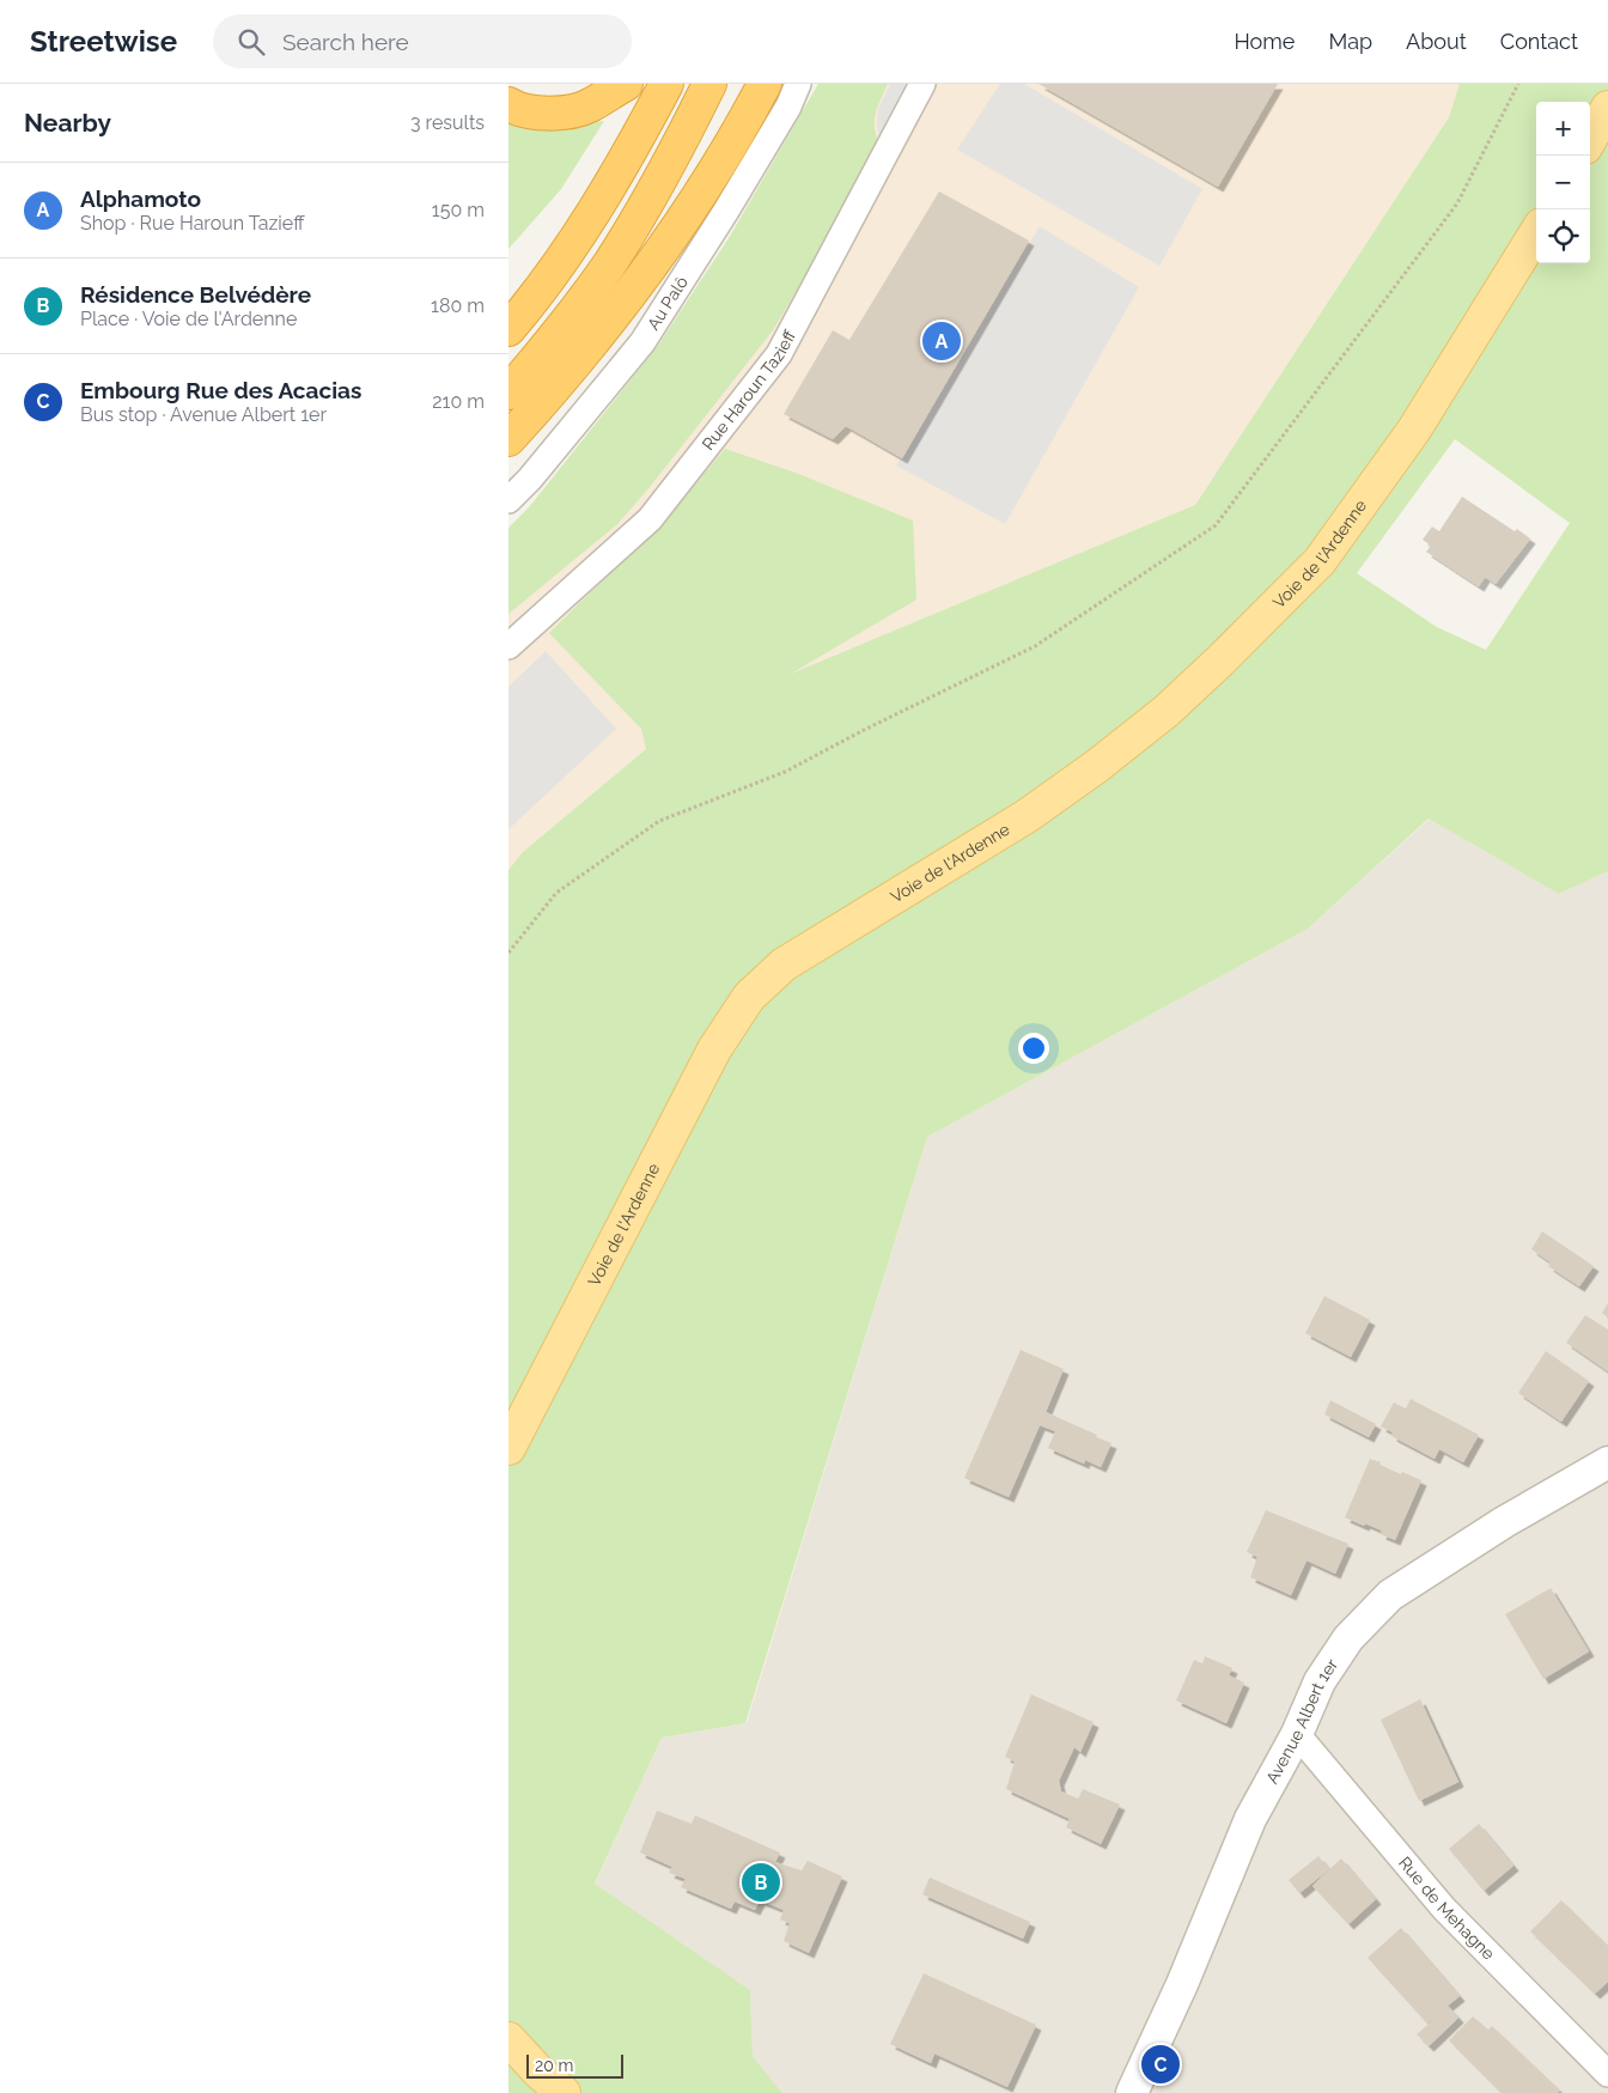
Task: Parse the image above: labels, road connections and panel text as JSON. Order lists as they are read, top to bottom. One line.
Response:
{"streets":{"main road":["Voie de l'Ardenne"],"street":["Au Palô","Rue Haroun Tazieff","Avenue Albert 1er","Rue de Mehagne"]},"crossings":[["Avenue Albert 1er","Rue de Mehagne"]],"scale_bar":"20 m","page":{"header":"Streetwise","search":"Search here","nav":["Home","Map","About","Contact"],"heading":["Nearby","3 results"],"map_buttons":["+","−"],"list":[{"mark":"A","name":"Alphamoto","note":"Shop · Rue Haroun Tazieff","value":"150 m"},{"mark":"B","name":"Résidence Belvédère","note":"Place · Voie de l'Ardenne","value":"180 m"},{"mark":"C","name":"Embourg Rue des Acacias","note":"Bus stop · Avenue Albert 1er","value":"210 m"}],"pins":["A","B","C"],"scale":"20 m"}}
